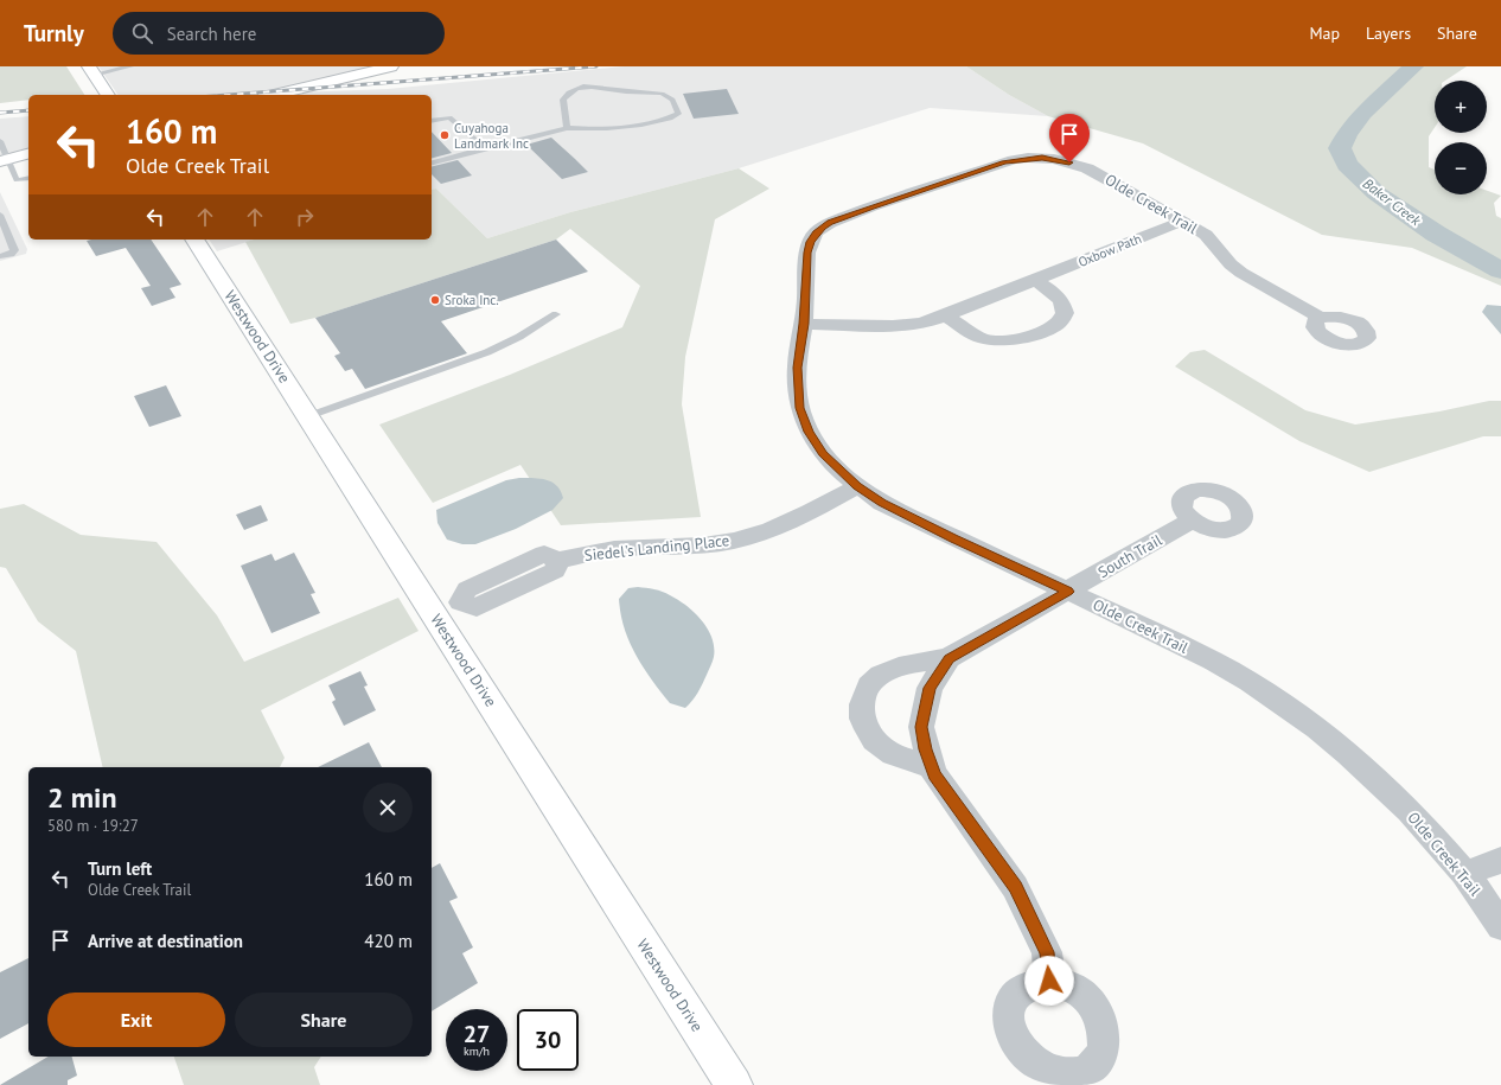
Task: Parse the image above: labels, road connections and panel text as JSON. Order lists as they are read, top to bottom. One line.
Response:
{"streets":{"street":["Olde Creek Trail","Oxbow Path","Westwood Drive","Siedel's Landing Place","South Trail"]},"crossings":[["Olde Creek Trail","Oxbow Path"],["Olde Creek Trail","Siedel's Landing Place"],["Olde Creek Trail","South Trail"],["Westwood Drive","Siedel's Landing Place"]],"water":["Baker Creek"],"places":["Cuyahoga Landmark Inc","Sroka Inc."],"page":{"header":"Turnly","search":"Search here","nav":["Map","Layers","Share"],"map_buttons":["+","−"],"turn":["160 m","Olde Creek Trail"],"heading":["2 min","580 m · 19:27"],"list":[{"name":"Turn left","note":"Olde Creek Trail","value":"160 m"},{"name":"Arrive at destination","value":"420 m"}],"buttons":["Exit","Share"],"speed":"27 km/h","limit":"30"}}
